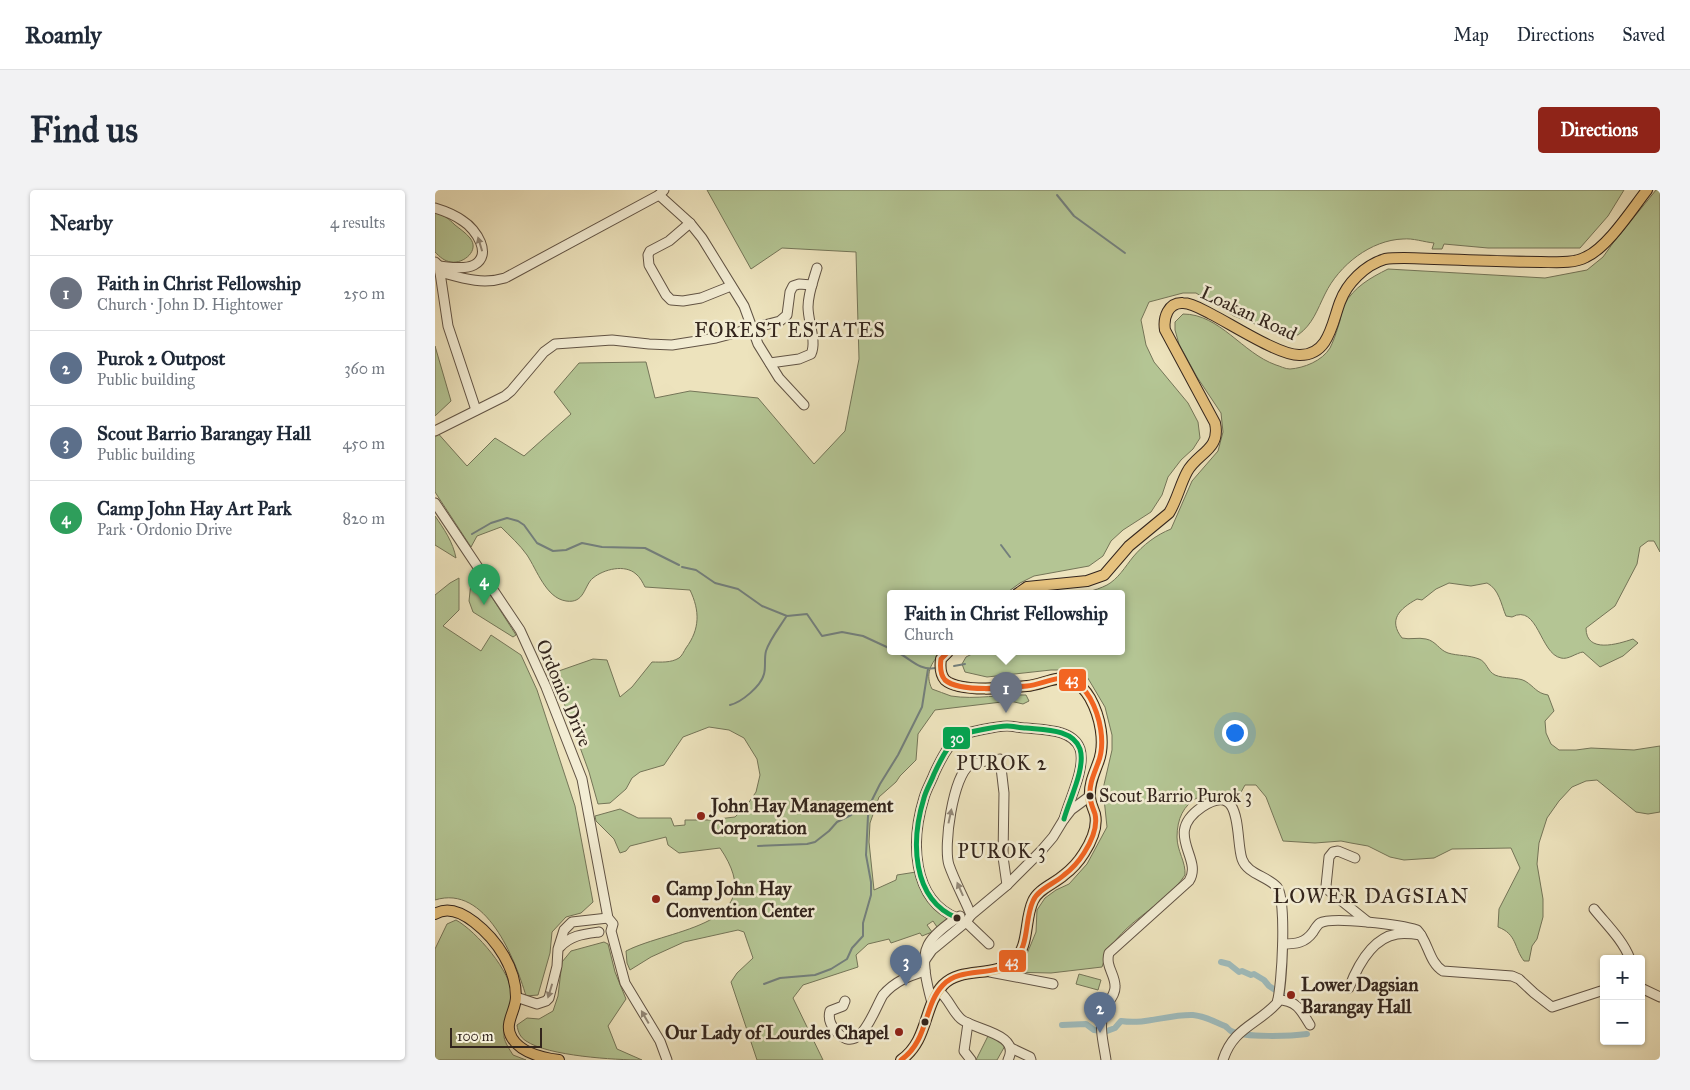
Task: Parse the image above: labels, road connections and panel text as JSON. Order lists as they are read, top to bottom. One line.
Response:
{"streets":{"main road":["Loakan Road"],"street":["Ordonio Drive"]},"districts":["FOREST ESTATES","PUROK 2","PUROK 3","LOWER DAGSIAN"],"places":["Scout Barrio Purok 3","John Hay Management Corporation","Camp John Hay Convention Center","Lower Dagsian Barangay Hall","Our Lady of Lourdes Chapel"],"lines":["transit line 43","transit line 30"],"scale_bar":"100 m","page":{"header":"Roamly","nav":["Map","Directions","Saved"],"buttons":"Directions","title":"Find us","heading":["Nearby","4 results"],"list":[{"mark":"1","name":"Faith in Christ Fellowship","note":"Church · John D. Hightower","value":"250 m"},{"mark":"2","name":"Purok 2 Outpost","note":"Public building","value":"360 m"},{"mark":"3","name":"Scout Barrio Barangay Hall","note":"Public building","value":"450 m"},{"mark":"4","name":"Camp John Hay Art Park","note":"Park · Ordonio Drive","value":"820 m"}],"pins":["4","1","3","2"],"popup":["Faith in Christ Fellowship","Church"],"map_buttons":["+","−"],"scale":"100 m"}}
